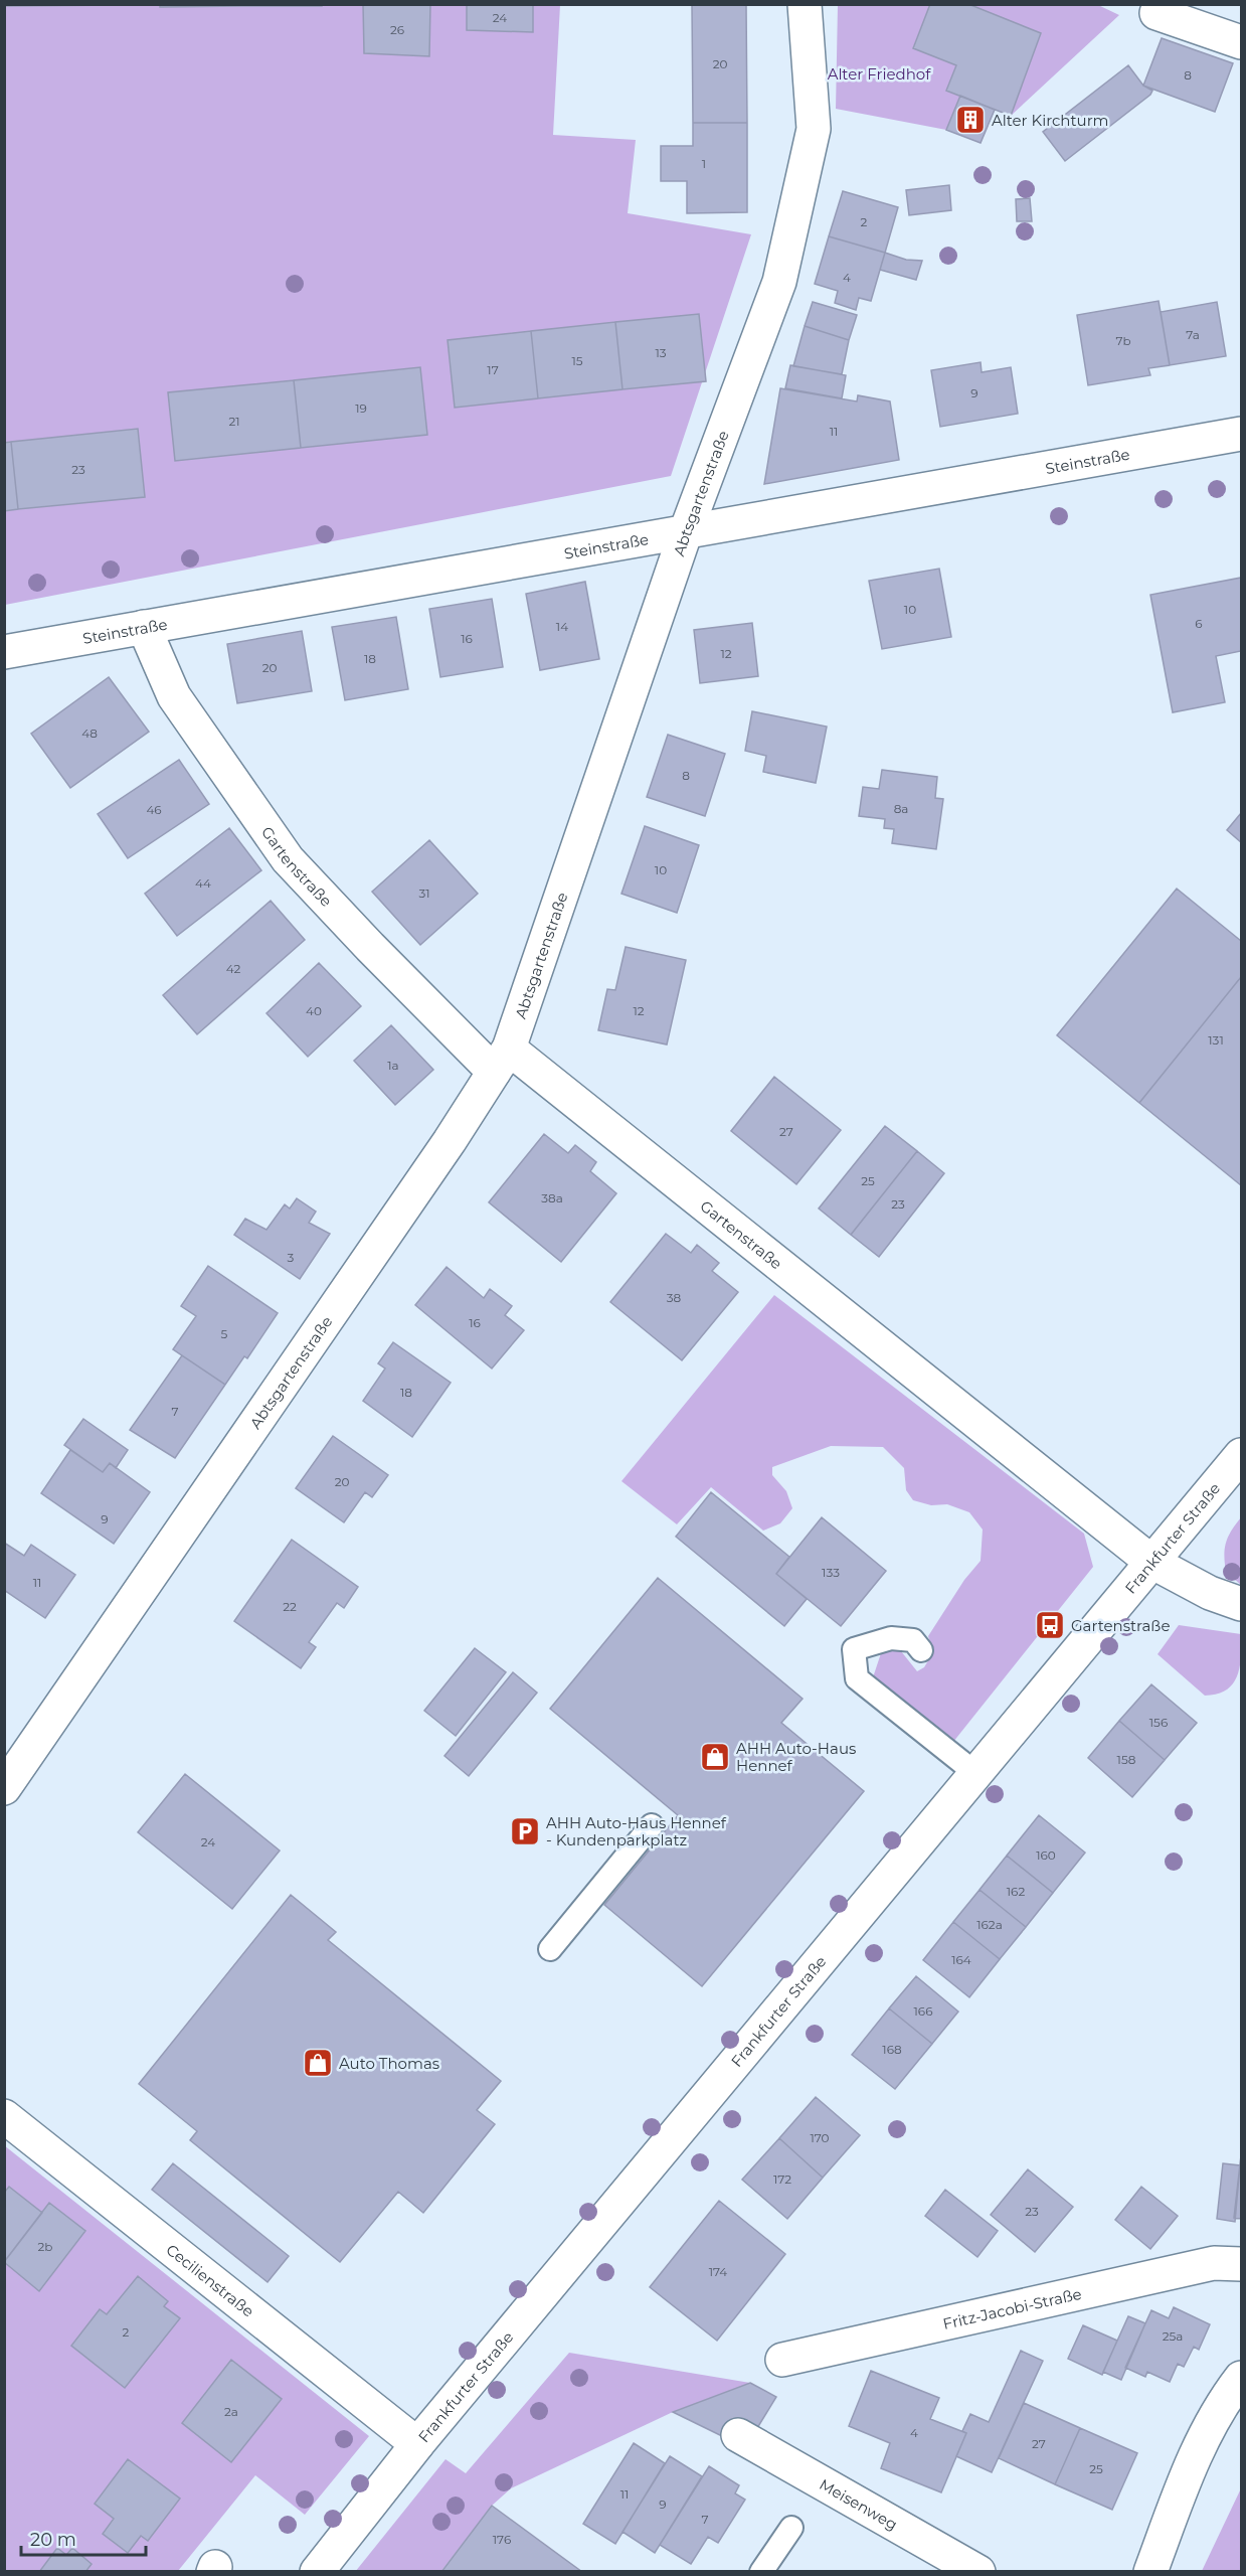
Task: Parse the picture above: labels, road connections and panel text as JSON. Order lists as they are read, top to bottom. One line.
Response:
{"streets":{"street":["Steinstraße","Abtsgartenstraße","Gartenstraße","Frankfurter Straße","Cecilienstraße","Fritz-Jacobi-Straße","Meisenweg"]},"crossings":[["Steinstraße","Abtsgartenstraße"],["Steinstraße","Gartenstraße"],["Abtsgartenstraße","Gartenstraße"],["Gartenstraße","Frankfurter Straße"],["Frankfurter Straße","Cecilienstraße"]],"parks":["Alter Friedhof"],"places":{"building":["Alter Kirchturm"],"bus stop":["Gartenstraße"],"shop":["AHH Auto-Haus Hennef","Auto Thomas"],"parking":["AHH Auto-Haus Hennef - Kundenparkplatz"]},"house_numbers":["24","26","20","8","1","2","4","7a","7b","13","15","17","9","19","21","11","23","10","6","14","16","12","18","20","48","8","8a","46","10","44","31","42","40","12","131","1a","27","25","38a","23","3","38","16","5","18","7","20","9","133","11","22","156","158","24","160","162","162a","164","166","168","170","172","23","2b","174","2","25a","2a","4","27","25","11","9","7","176"],"scale_bar":"20 m"}
